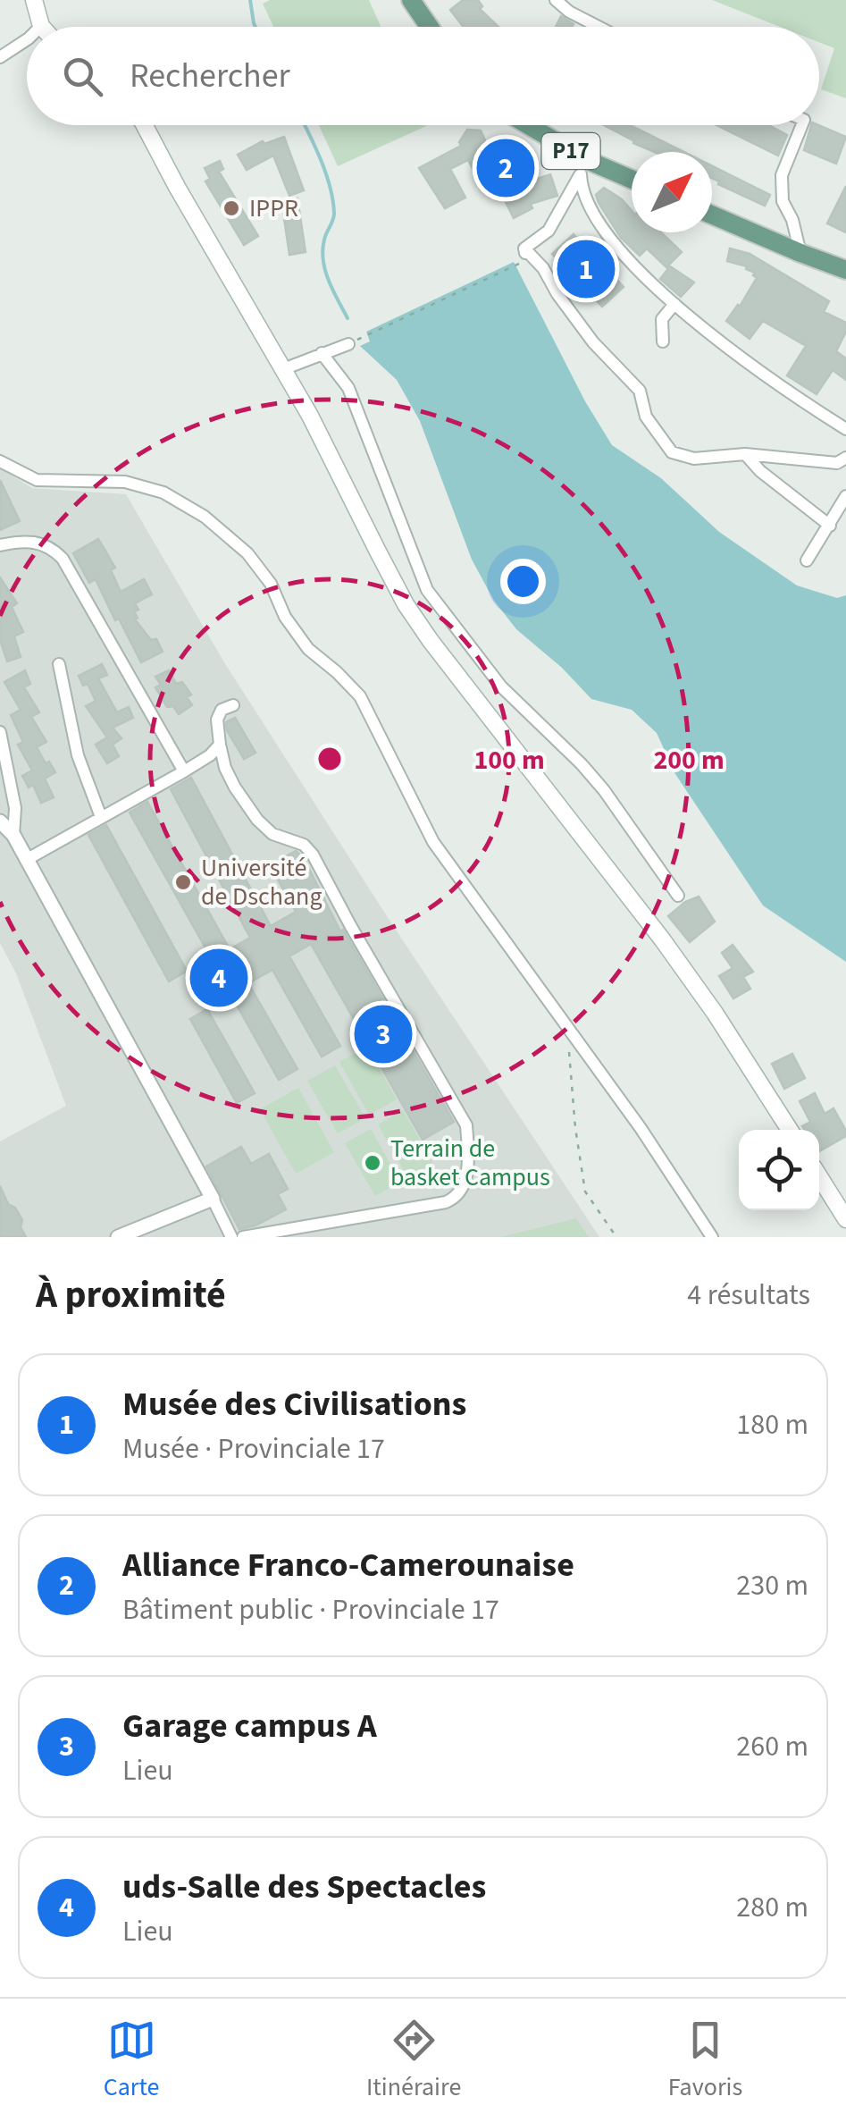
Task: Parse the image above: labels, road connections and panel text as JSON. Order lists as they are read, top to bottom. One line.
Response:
{"streets":{"main road":["P17"]},"places":["IPPR","Université de Dschang","Terrain de basket Campus"],"north":"top right","page":{"search":"Rechercher","pins":["2","1","4","3"],"heading":["À proximité","4 résultats"],"list":[{"mark":"1","name":"Musée des Civilisations","note":"Musée · Provinciale 17","value":"180 m"},{"mark":"2","name":"Alliance Franco-Camerounaise","note":"Bâtiment public · Provinciale 17","value":"230 m"},{"mark":"3","name":"Garage campus A","note":"Lieu","value":"260 m"},{"mark":"4","name":"uds-Salle des Spectacles","note":"Lieu","value":"280 m"}],"nav":["Carte","Itinéraire","Favoris"]},"rings":["100 m","200 m"]}
